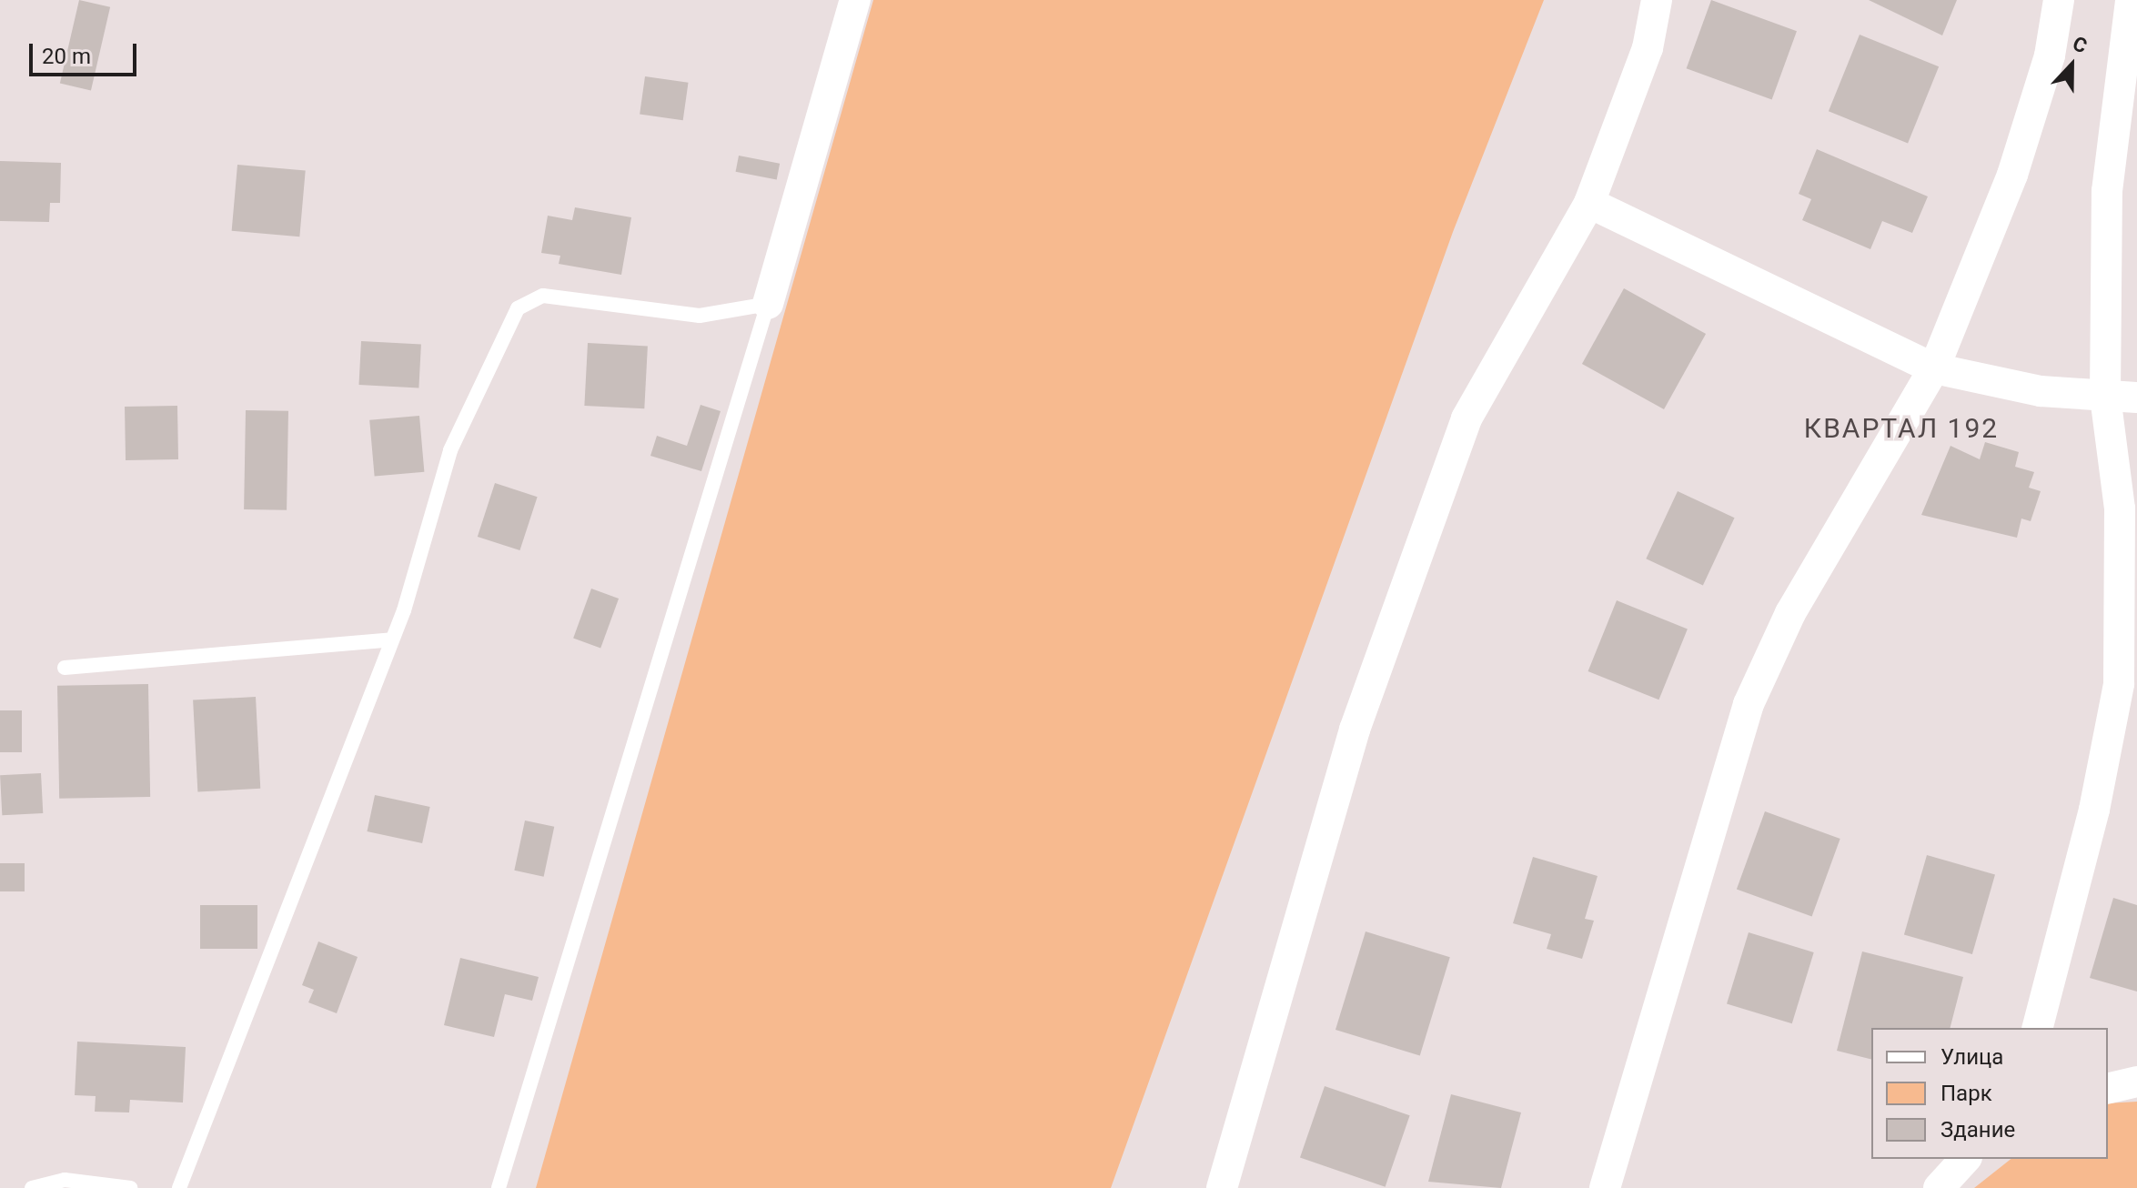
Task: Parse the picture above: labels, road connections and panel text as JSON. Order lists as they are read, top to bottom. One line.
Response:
{"districts":["КВАРТАЛ 192"],"legend":["Улица","Парк","Здание"],"scale_bar":"20 m","north":"top"}
